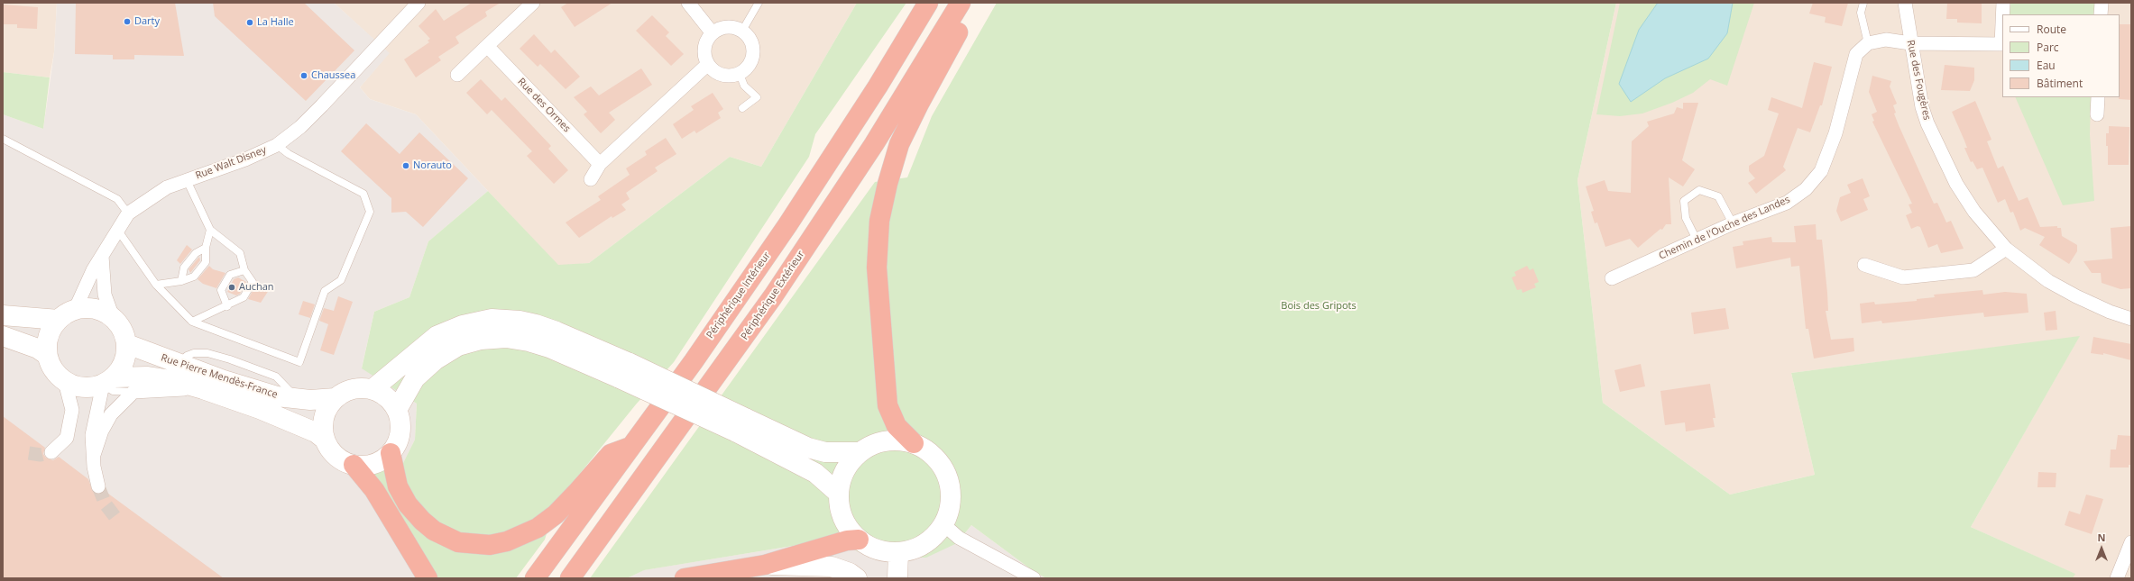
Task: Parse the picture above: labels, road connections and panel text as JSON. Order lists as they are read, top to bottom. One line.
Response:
{"streets":{"highway":["Périphérique Intérieur","Périphérique Extérieur"],"main road":["Rue Pierre Mendès-France"],"street":["Rue des Fougères","Rue des Ormes","Rue Walt Disney","Chemin de l'Ouche des Landes"]},"crossings":[["Rue Walt Disney","Rue Pierre Mendès-France"]],"parks":["Bois des Gripots"],"places":["Darty","La Halle","Chaussea","Norauto","Auchan"],"legend":["Route","Parc","Eau","Bâtiment"],"north":"top"}
